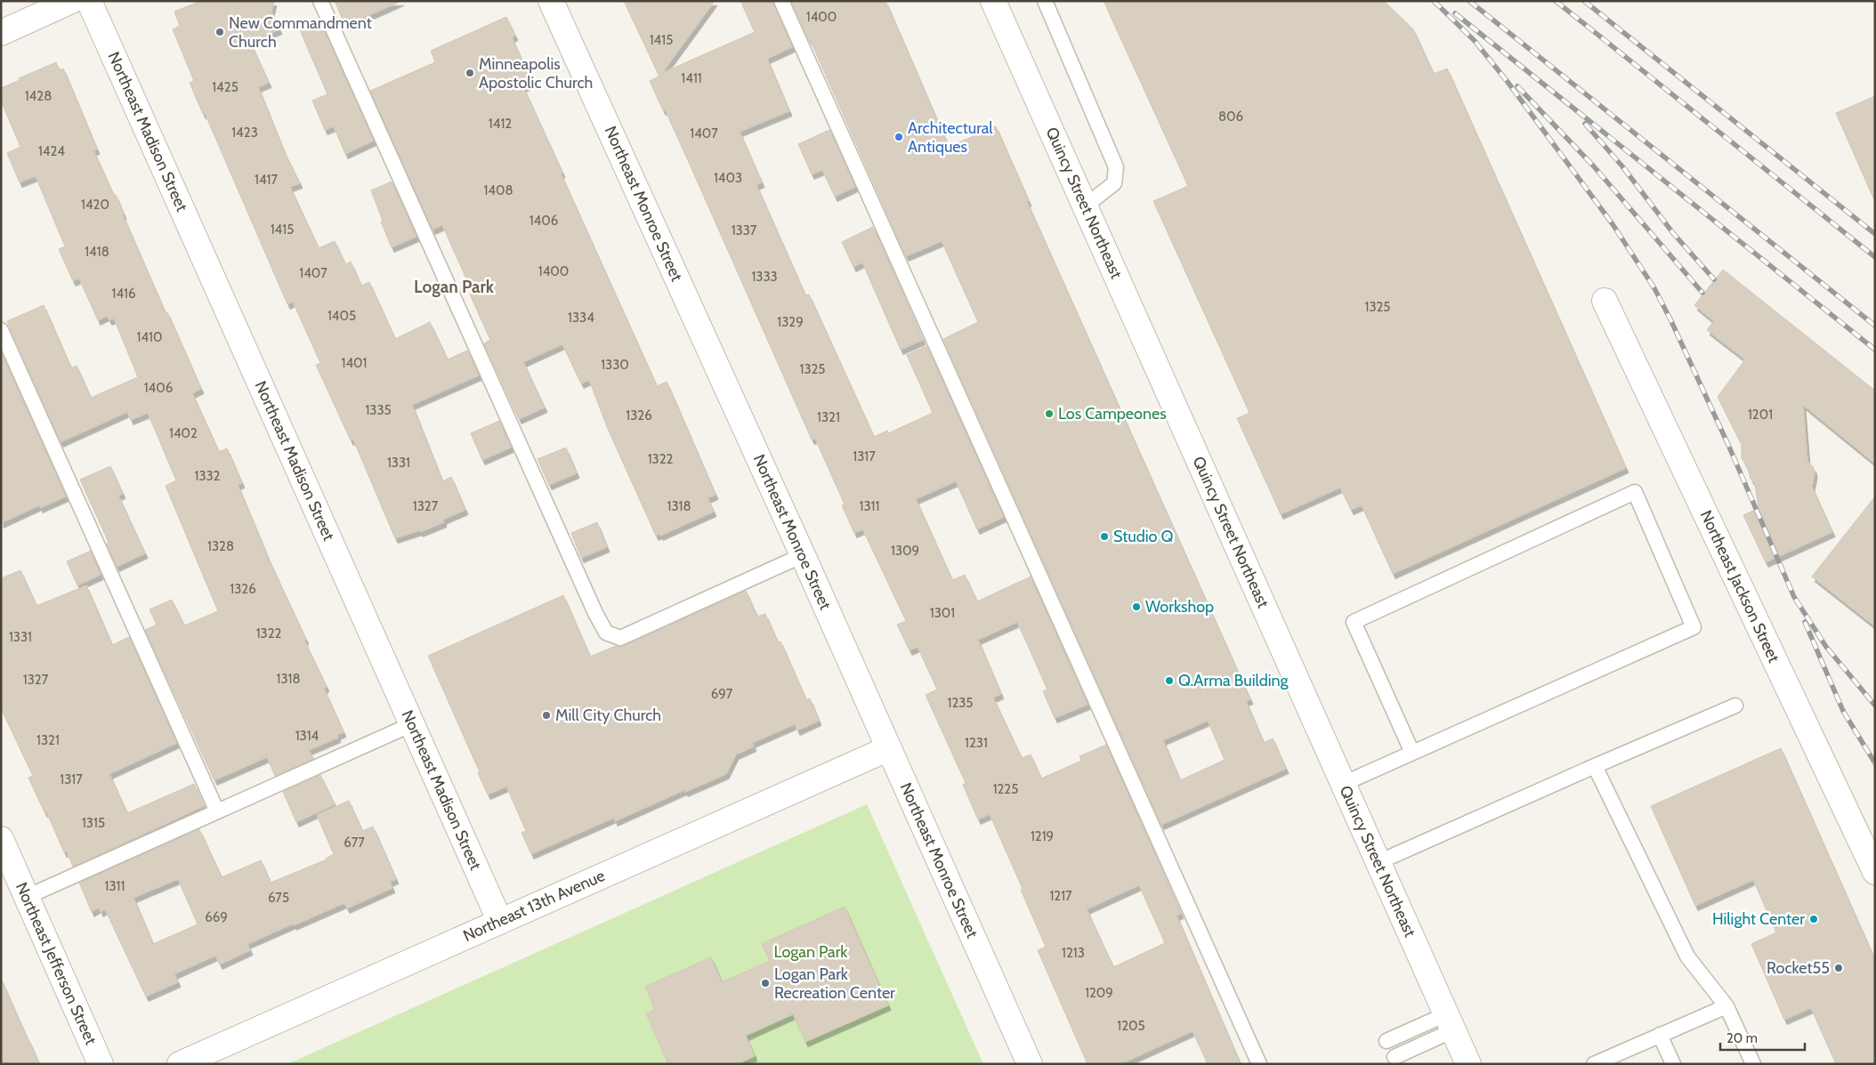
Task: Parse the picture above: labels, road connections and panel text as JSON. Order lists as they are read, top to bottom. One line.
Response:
{"streets":{"street":["Northeast Madison Street","Quincy Street Northeast","Northeast Monroe Street","Northeast Jackson Street","Northeast 13th Avenue","Northeast Jefferson Street"]},"crossings":[["Northeast Madison Street","Northeast 13th Avenue"],["Northeast Monroe Street","Northeast 13th Avenue"]],"districts":["Logan Park"],"parks":["Logan Park"],"places":["New Commandment Church","Minneapolis Apostolic Church","Architectural Antiques","Los Campeones","Studio Q","Workshop","Q.Arma Building","Mill City Church","Hilight Center","Rocket55","Logan Park Recreation Center"],"house_numbers":["1400","1415","1411","1425","1428","806","1412","1423","1407","1424","1403","1417","1408","1420","1406","1415","1337","1418","1400","1407","1333","1416","1325","1405","1334","1329","1410","1401","1330","1325","1406","1335","1201","1326","1321","1402","1317","1322","1331","1332","1327","1318","1311","1328","1309","1326","1301","1322","1331","1318","1327","697","1235","1314","1321","1231","1317","1225","1315","1219","677","1311","1217","675","669","1213","1209","1205"],"scale_bar":"20 m"}
